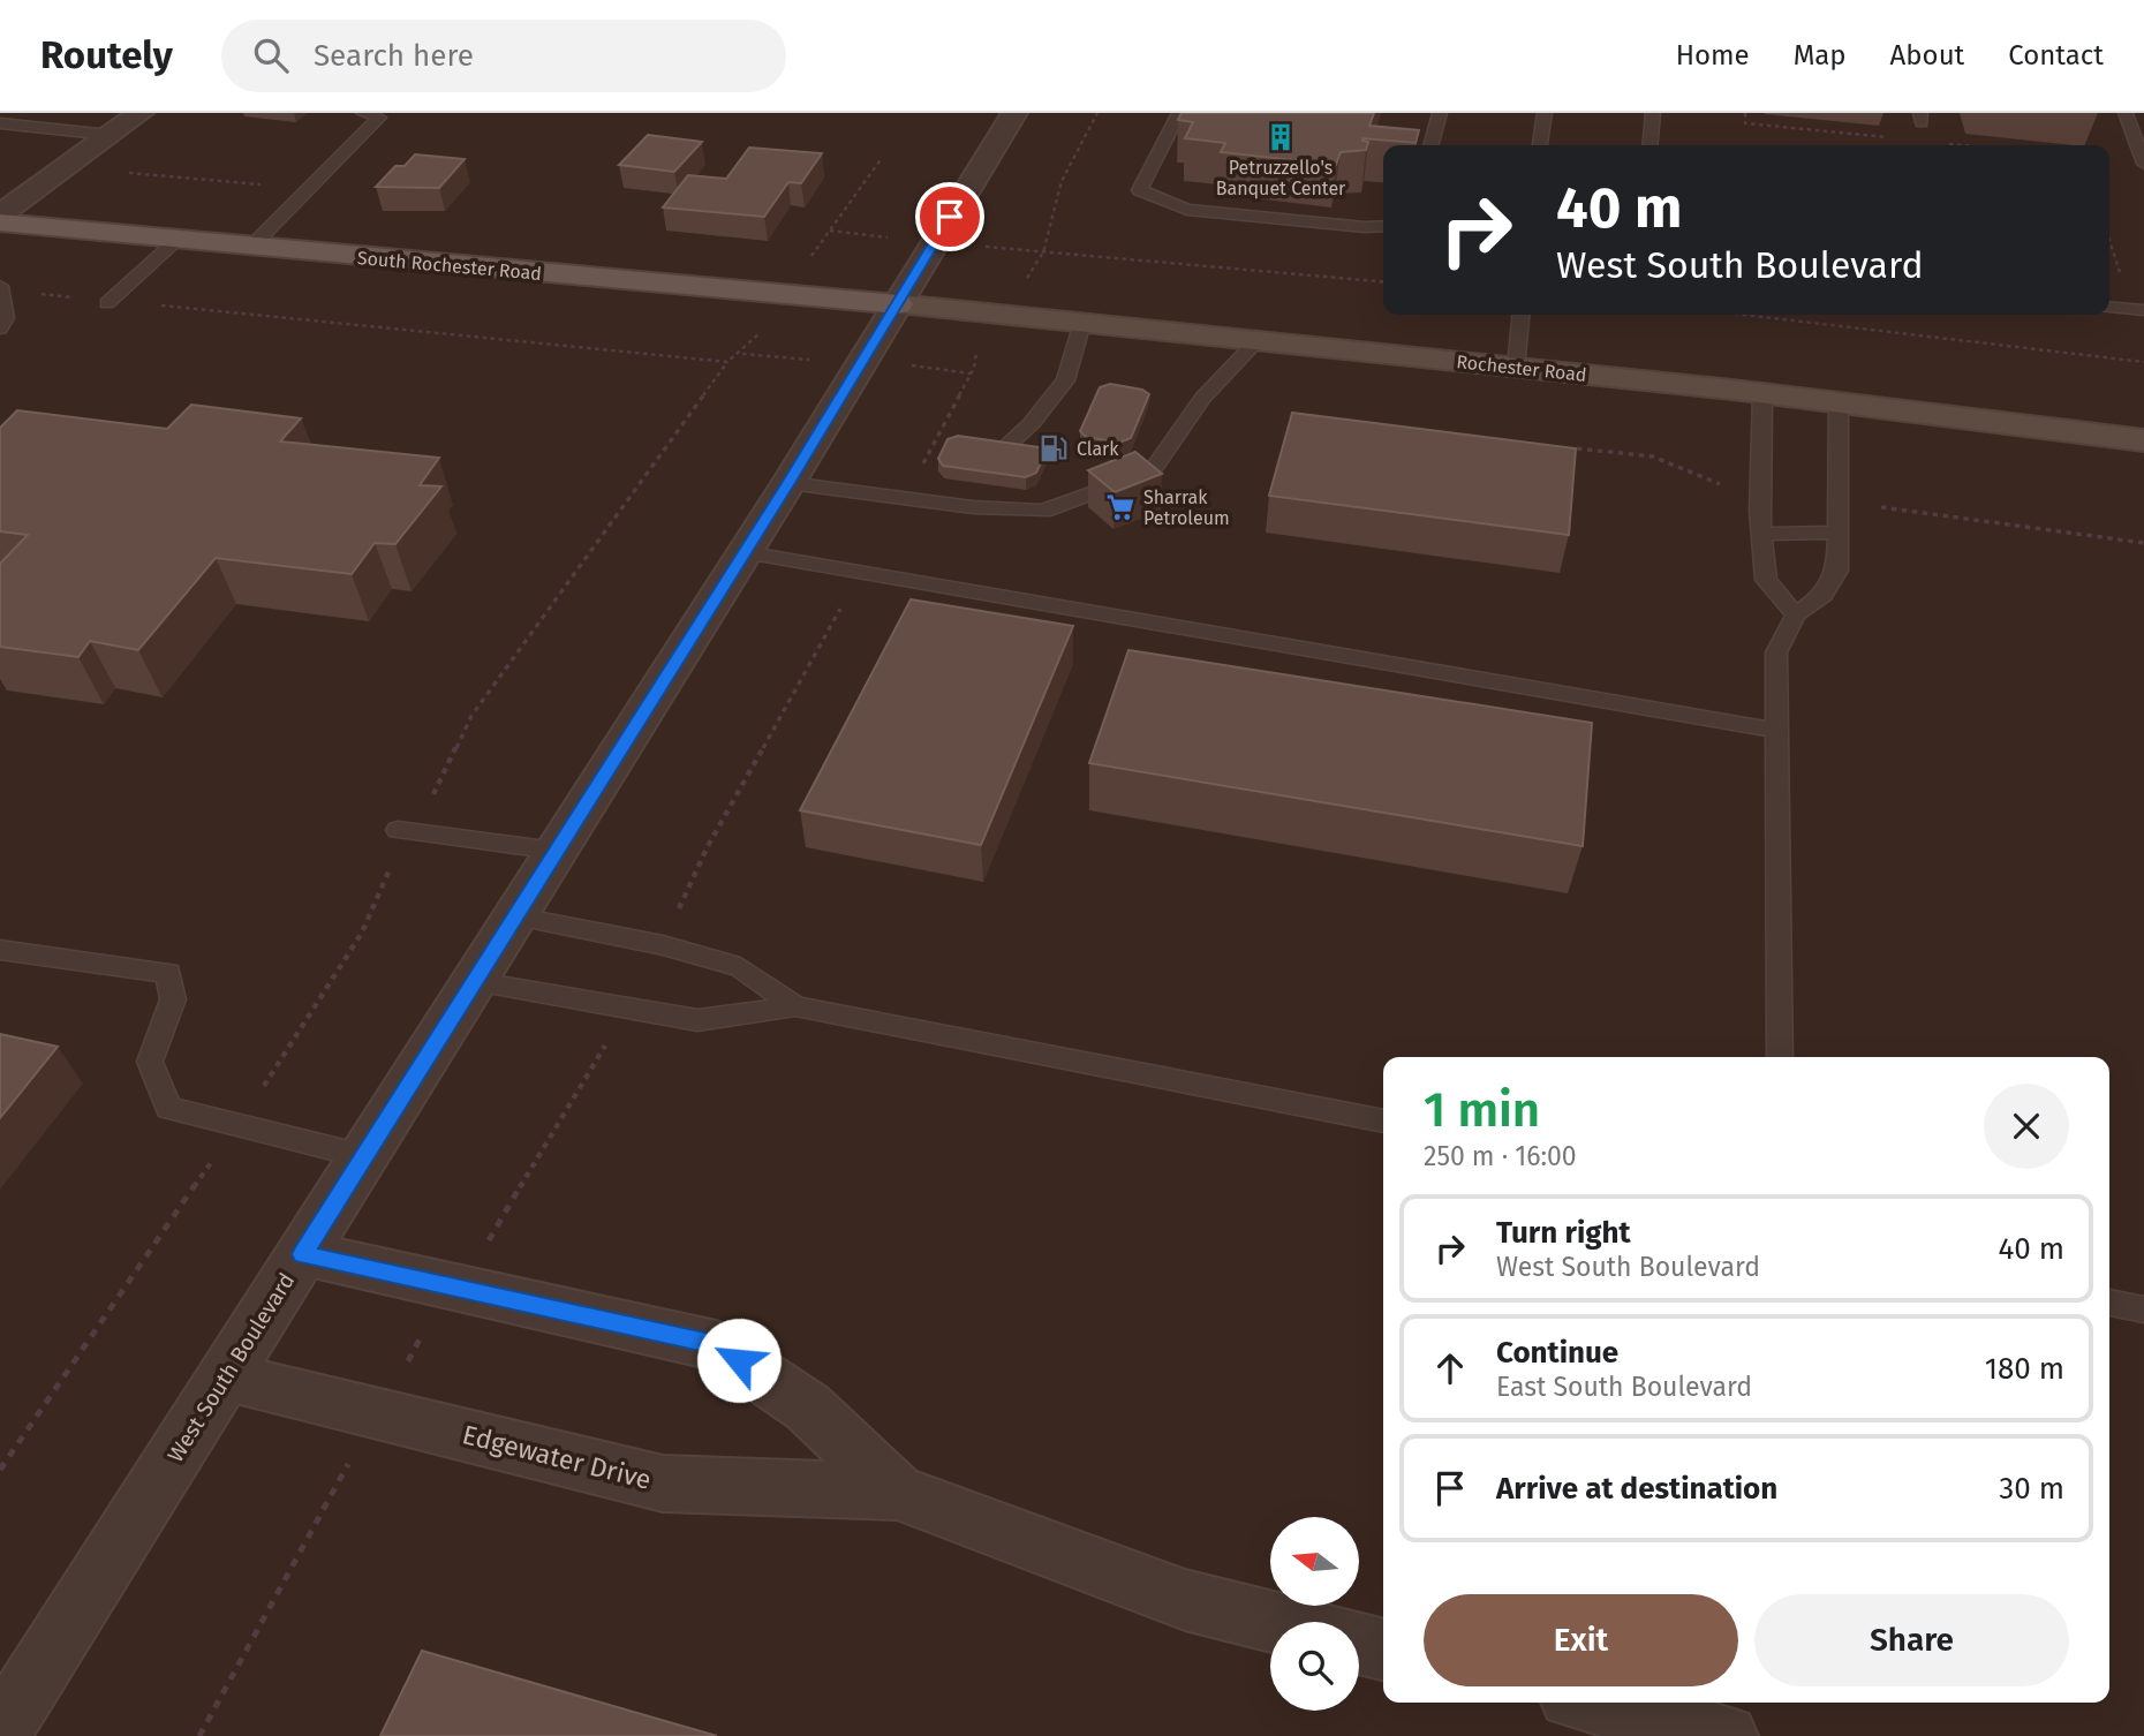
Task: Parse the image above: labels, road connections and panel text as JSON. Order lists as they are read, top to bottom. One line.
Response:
{"streets":{"main road":["South Rochester Road","Rochester Road"],"street":["West South Boulevard","Edgewater Drive"]},"crossings":[["South Rochester Road","Rochester Road"],["South Rochester Road","West South Boulevard"],["Rochester Road","West South Boulevard"],["West South Boulevard","Edgewater Drive"]],"places":{"building":["Petruzzello's Banquet Center"],"fuel station":["Clark"],"supermarket":["Sharrak Petroleum"]},"north":"left","page":{"header":"Routely","search":"Search here","nav":["Home","Map","About","Contact"],"turn":["40 m","West South Boulevard"],"heading":["1 min","250 m · 16:00"],"list":[{"name":"Turn right","note":"West South Boulevard","value":"40 m"},{"name":"Continue","note":"East South Boulevard","value":"180 m"},{"name":"Arrive at destination","value":"30 m"}],"buttons":["Exit","Share"]}}
